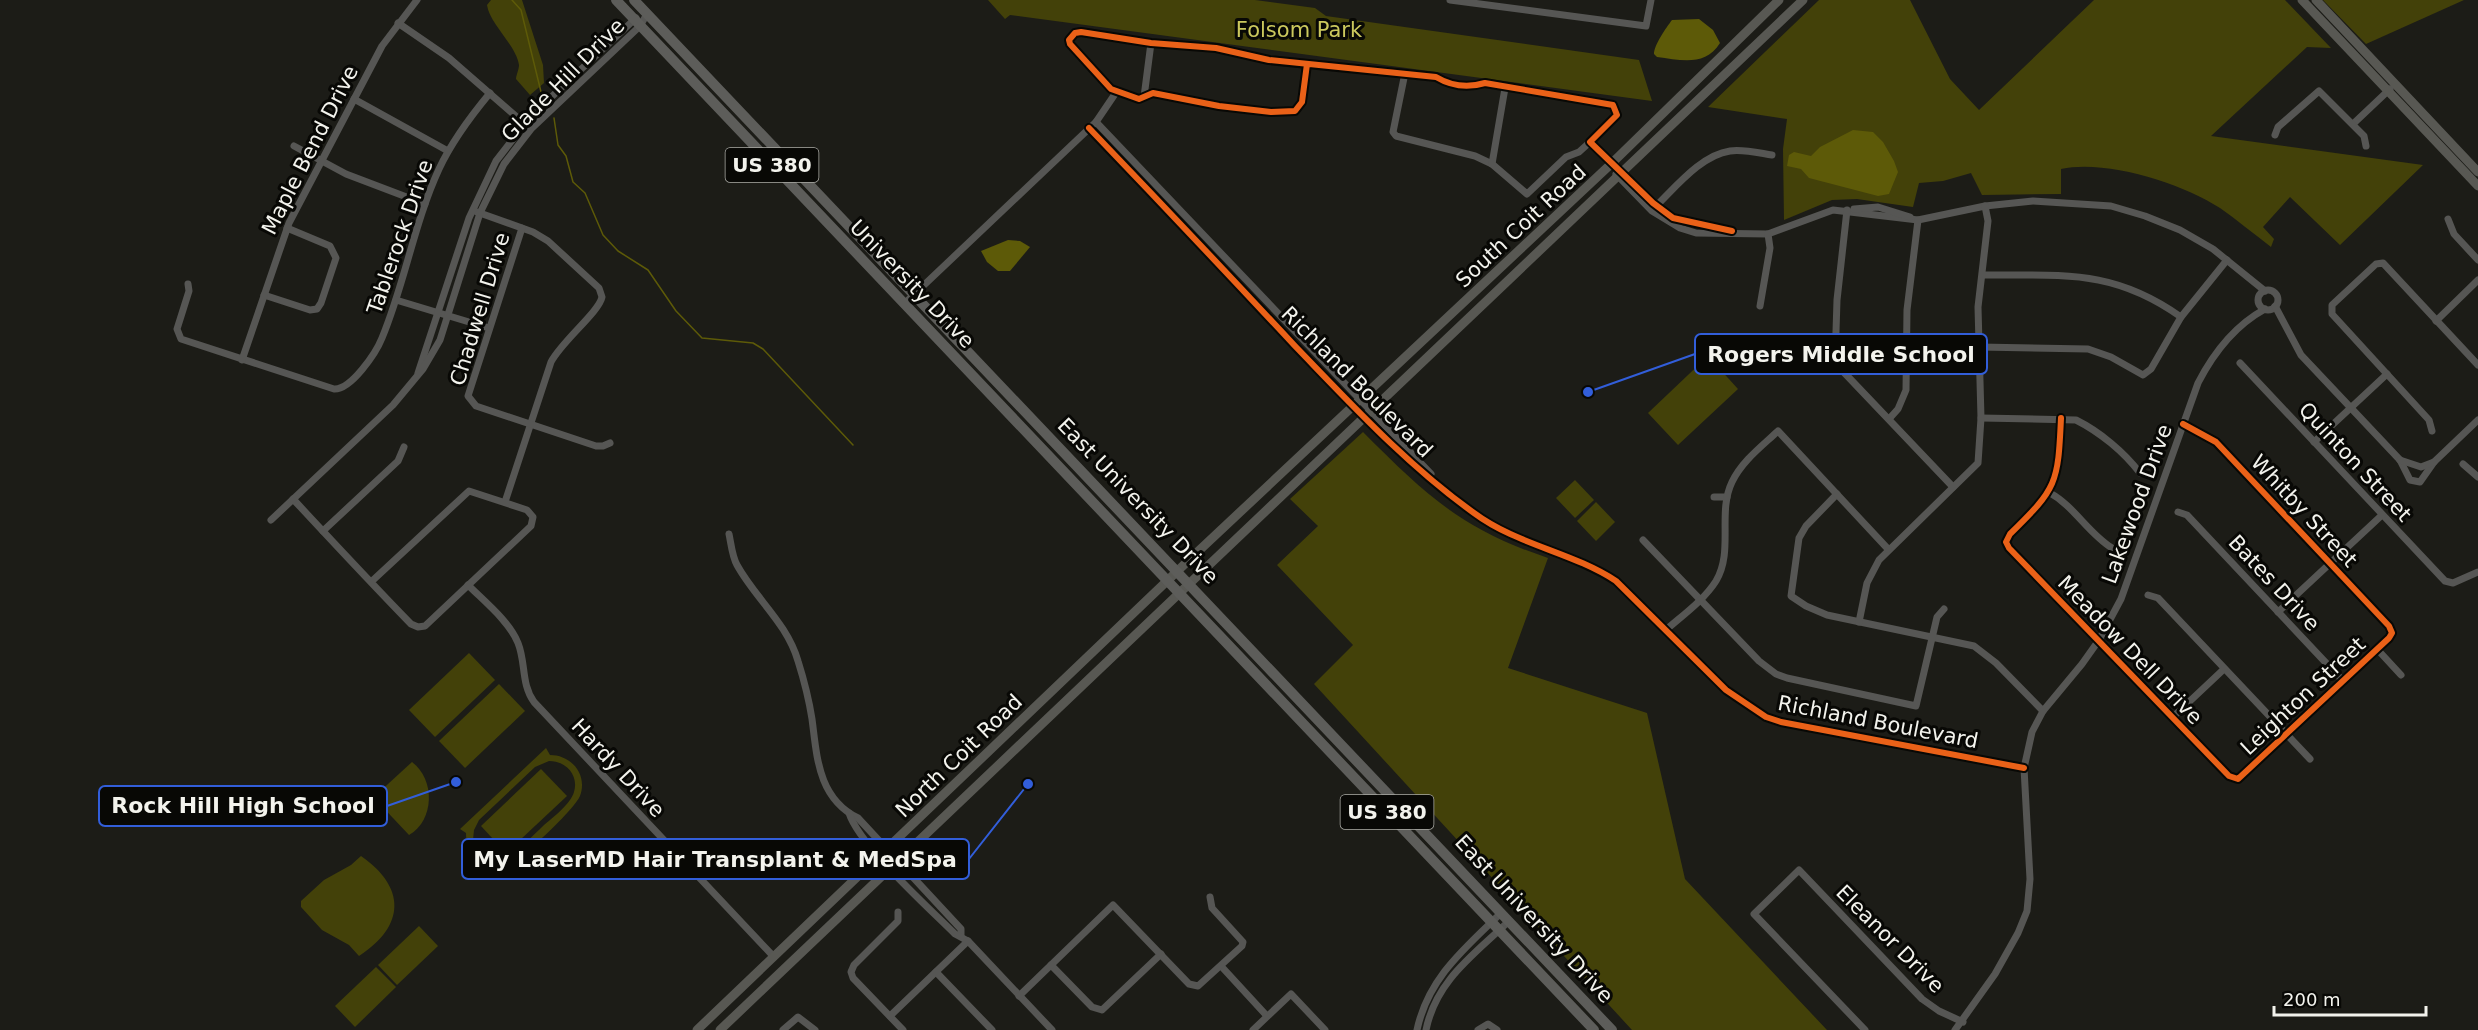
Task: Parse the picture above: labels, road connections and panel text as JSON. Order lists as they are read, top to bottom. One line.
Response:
{"streets":{"highway":["US 380","University Drive","East University Drive"],"main road":["South Coit Road","North Coit Road"],"street":["Glade Hill Drive","Maple Bend Drive","Tablerock Drive","Chadwell Drive","Richland Boulevard","Quinton Street","Lakewood Drive","Whitby Street","Bates Drive","Meadow Dell Drive","Leighton Street","Hardy Drive","Eleanor Drive"]},"crossings":[["Glade Hill Drive","University Drive"],["Glade Hill Drive","East University Drive"],["Maple Bend Drive","Tablerock Drive"],["US 380","South Coit Road"],["US 380","University Drive"],["US 380","North Coit Road"],["South Coit Road","University Drive"],["South Coit Road","Richland Boulevard"],["South Coit Road","East University Drive"],["South Coit Road","North Coit Road"],["University Drive","North Coit Road"],["Richland Boulevard","Lakewood Drive"],["Lakewood Drive","Whitby Street"],["Lakewood Drive","Meadow Dell Drive"],["Lakewood Drive","Eleanor Drive"],["Whitby Street","Leighton Street"],["Bates Drive","Leighton Street"],["Meadow Dell Drive","Leighton Street"],["North Coit Road","Hardy Drive"]],"parks":["Folsom Park"],"places":["Rogers Middle School","Rock Hill High School","My LaserMD Hair Transplant & MedSpa"],"scale_bar":"200 m"}
